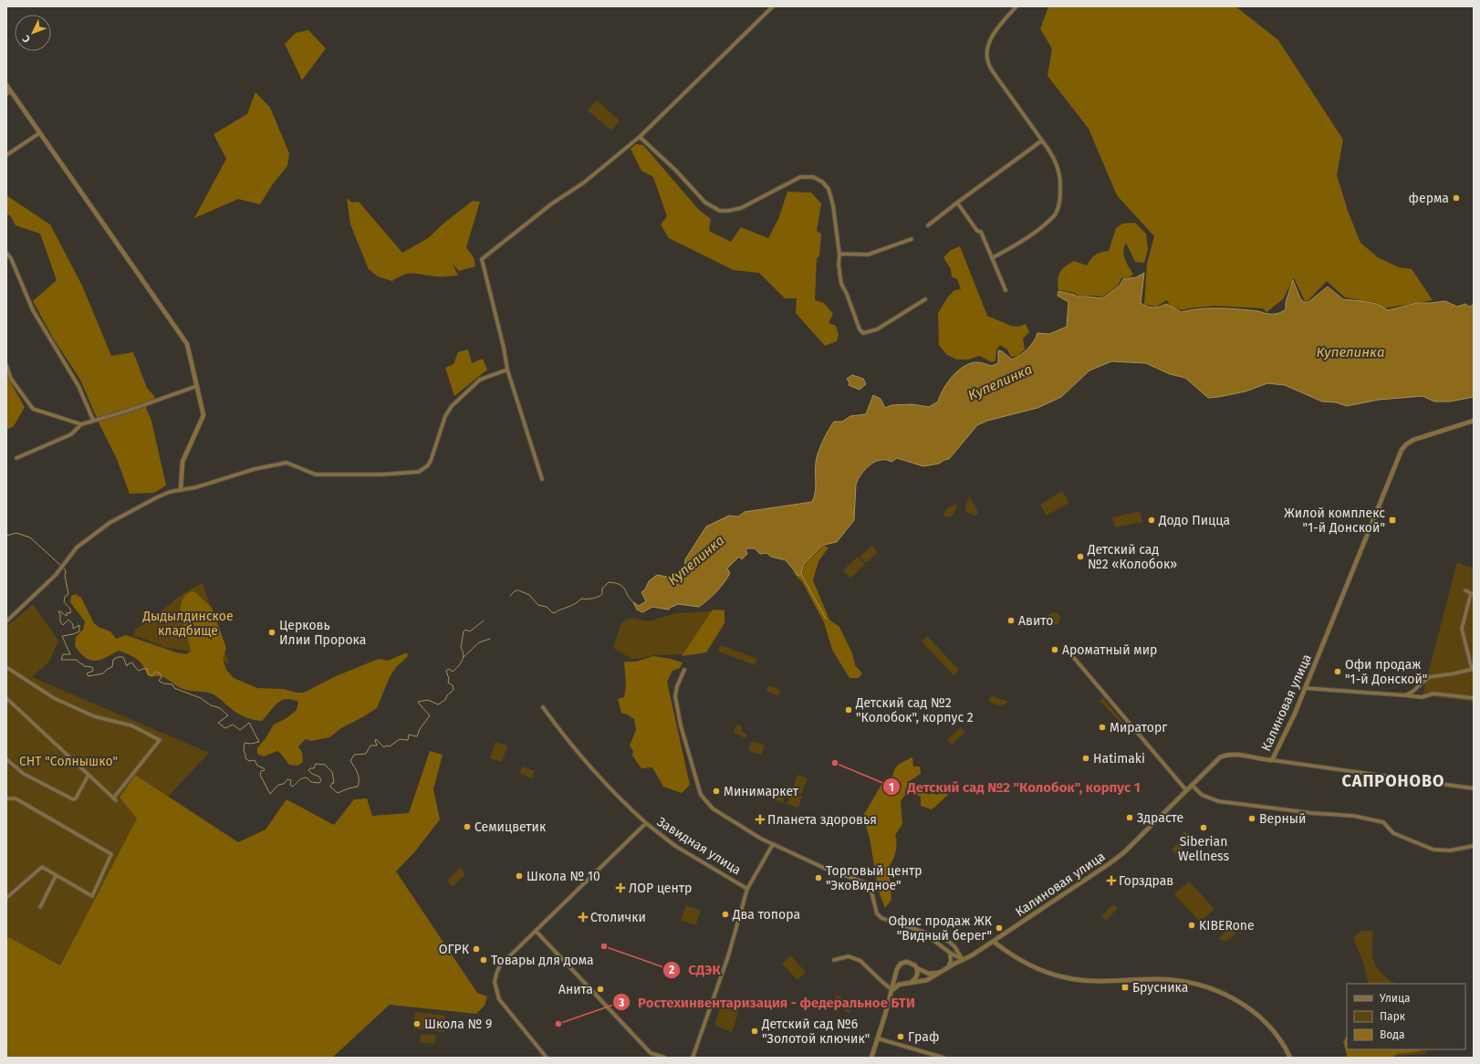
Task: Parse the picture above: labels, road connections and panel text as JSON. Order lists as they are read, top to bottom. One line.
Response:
{"streets":{"street":["Калиновая улица","Завидная улица"]},"districts":["САПРОНОВО"],"water":["Купелинка"],"parks":["Дыдылдинское кладбище","СНТ \"Солнышко\""],"places":{"other":["ферма","Додо Пицца","Детский сад №2 «Колобок»","Авито","Церковь Илии Пророка","Ароматный мир","Офи продаж \"1-й Донской\"","Детский сад №2 \"Колобок\", корпус 2","Мираторг","Hatimaki","Детский сад №2 \"Колобок\", корпус 1","Минимаркет","Здрасте","Верный","Семицветик","Siberian Wellness","Школа № 10","Торговый центр \"ЭкоВидное\"","Два топора","KIBERone","Офис продаж ЖК \"Видный берег\"","СДЭК","ОГРК","Товары для дома","Анита","Школа № 9","Ростехинвентаризация - федеральное БТИ","Детский сад №6 \"Золотой ключик\"","Граф"],"transit":["Жилой комплекс \"1-й Донской\"","Брусника"],"health":["Планета здоровья","Горздрав","ЛОР центр","Столички"]},"legend":["Улица","Парк","Вода"],"north":"bottom left"}
